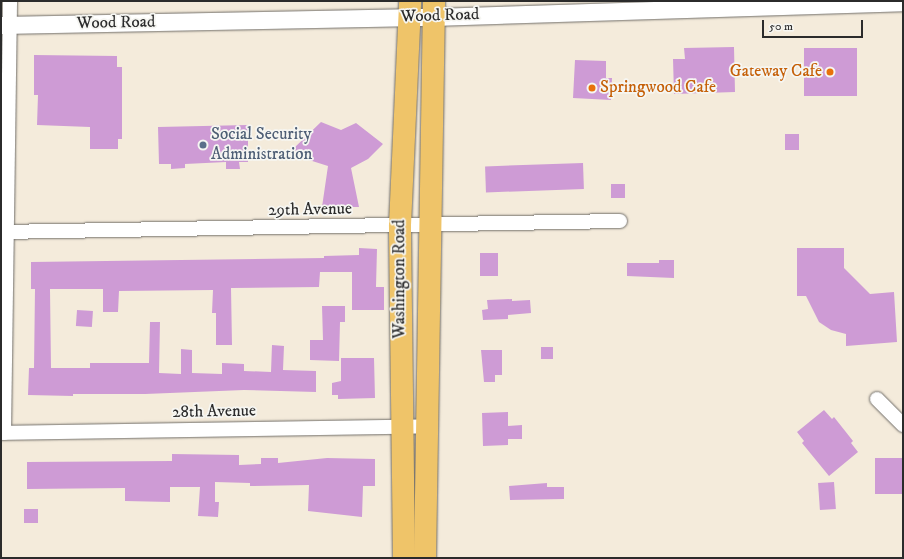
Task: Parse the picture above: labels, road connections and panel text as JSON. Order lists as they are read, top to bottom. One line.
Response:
{"streets":{"main road":["Washington Road"],"street":["Wood Road","29th Avenue","28th Avenue"]},"crossings":[["Wood Road","Washington Road"],["29th Avenue","Washington Road"],["Washington Road","28th Avenue"]],"places":["Gateway Cafe","Springwood Cafe","Social Security Administration"],"scale_bar":"50 m"}
